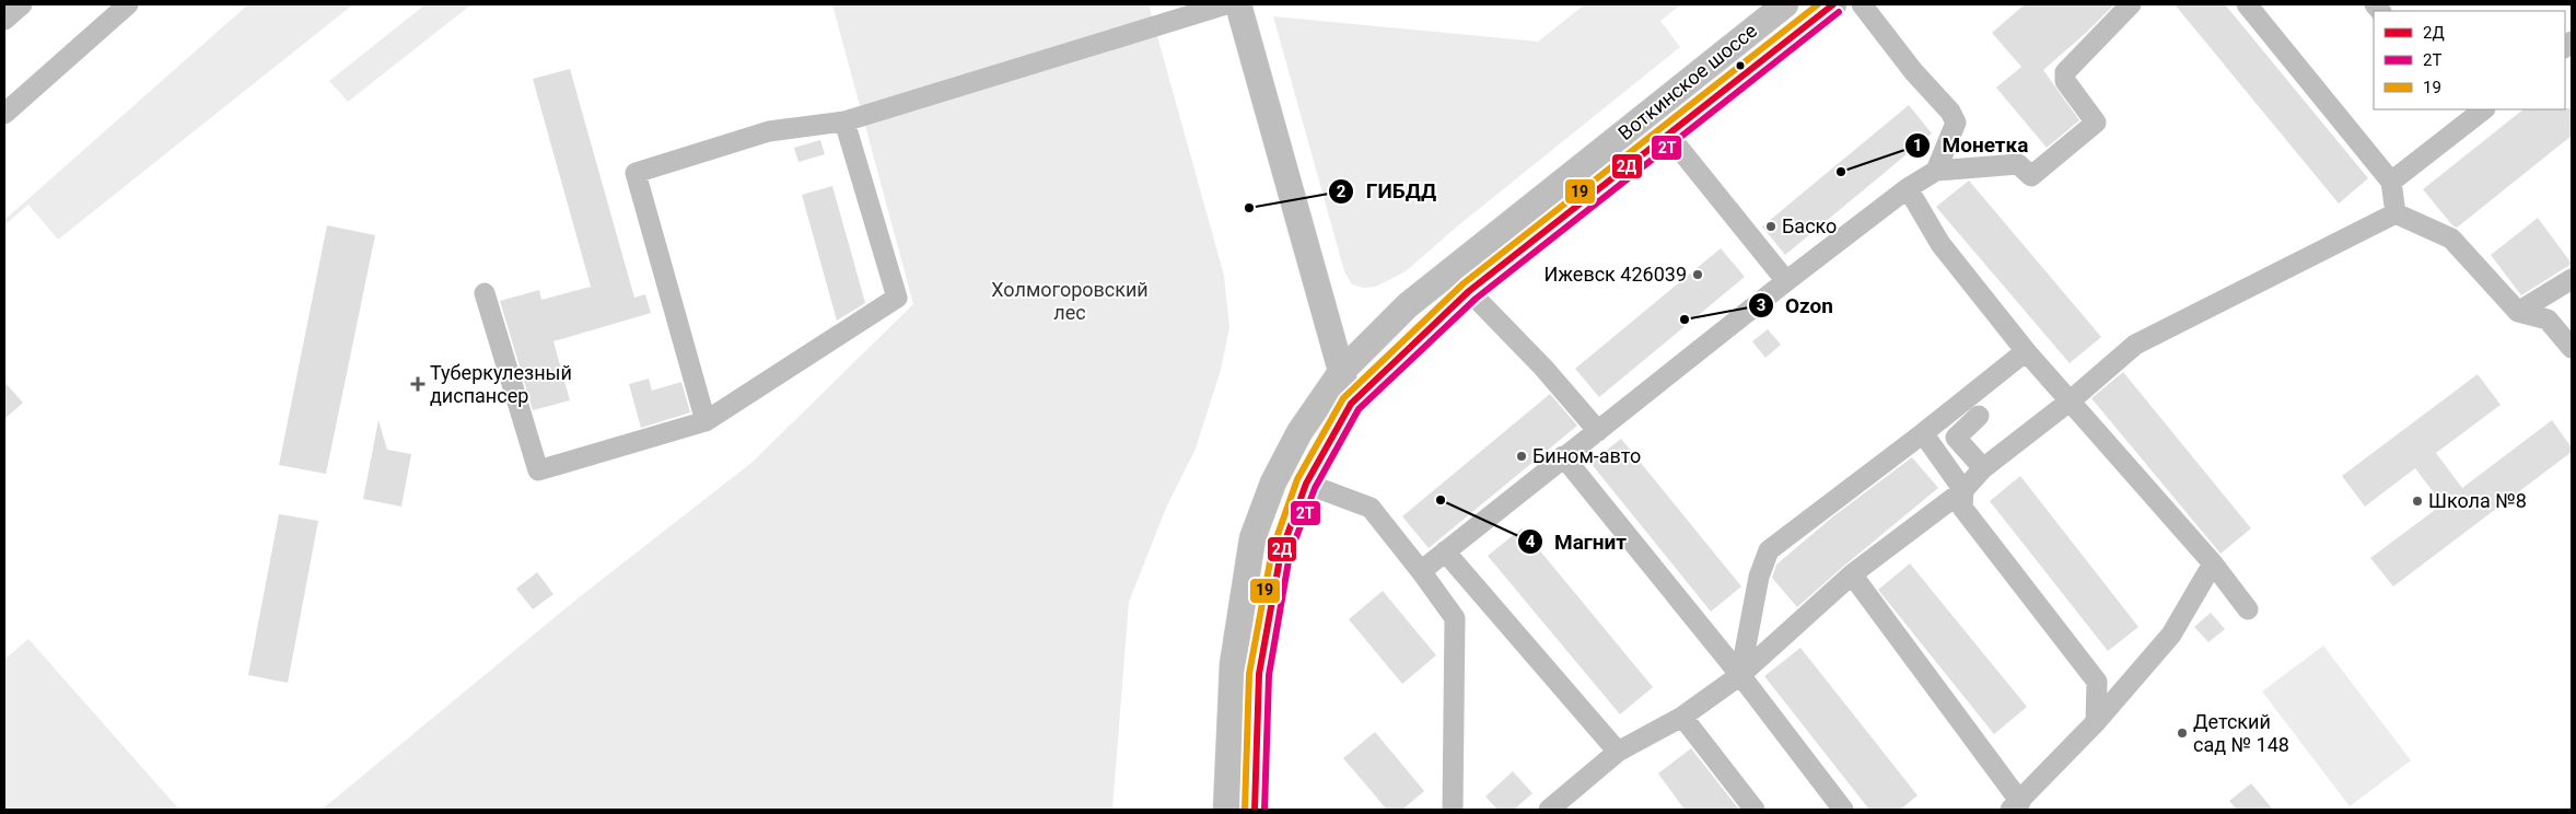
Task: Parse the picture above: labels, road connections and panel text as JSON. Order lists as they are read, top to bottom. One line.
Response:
{"streets":{"main road":["Воткинское шоссе"]},"parks":["Холмогоровский лес"],"places":{"other":["Монетка","ГИБДД","Баско","Ижевск 426039","Ozon","Бином-авто","Магнит","Школа №8","Детский сад № 148"],"health":["Туберкулезный диспансер"]},"lines":["transit line 2Д","transit line 19","transit line 2Т"],"legend":["2Д","2Т","19"]}
